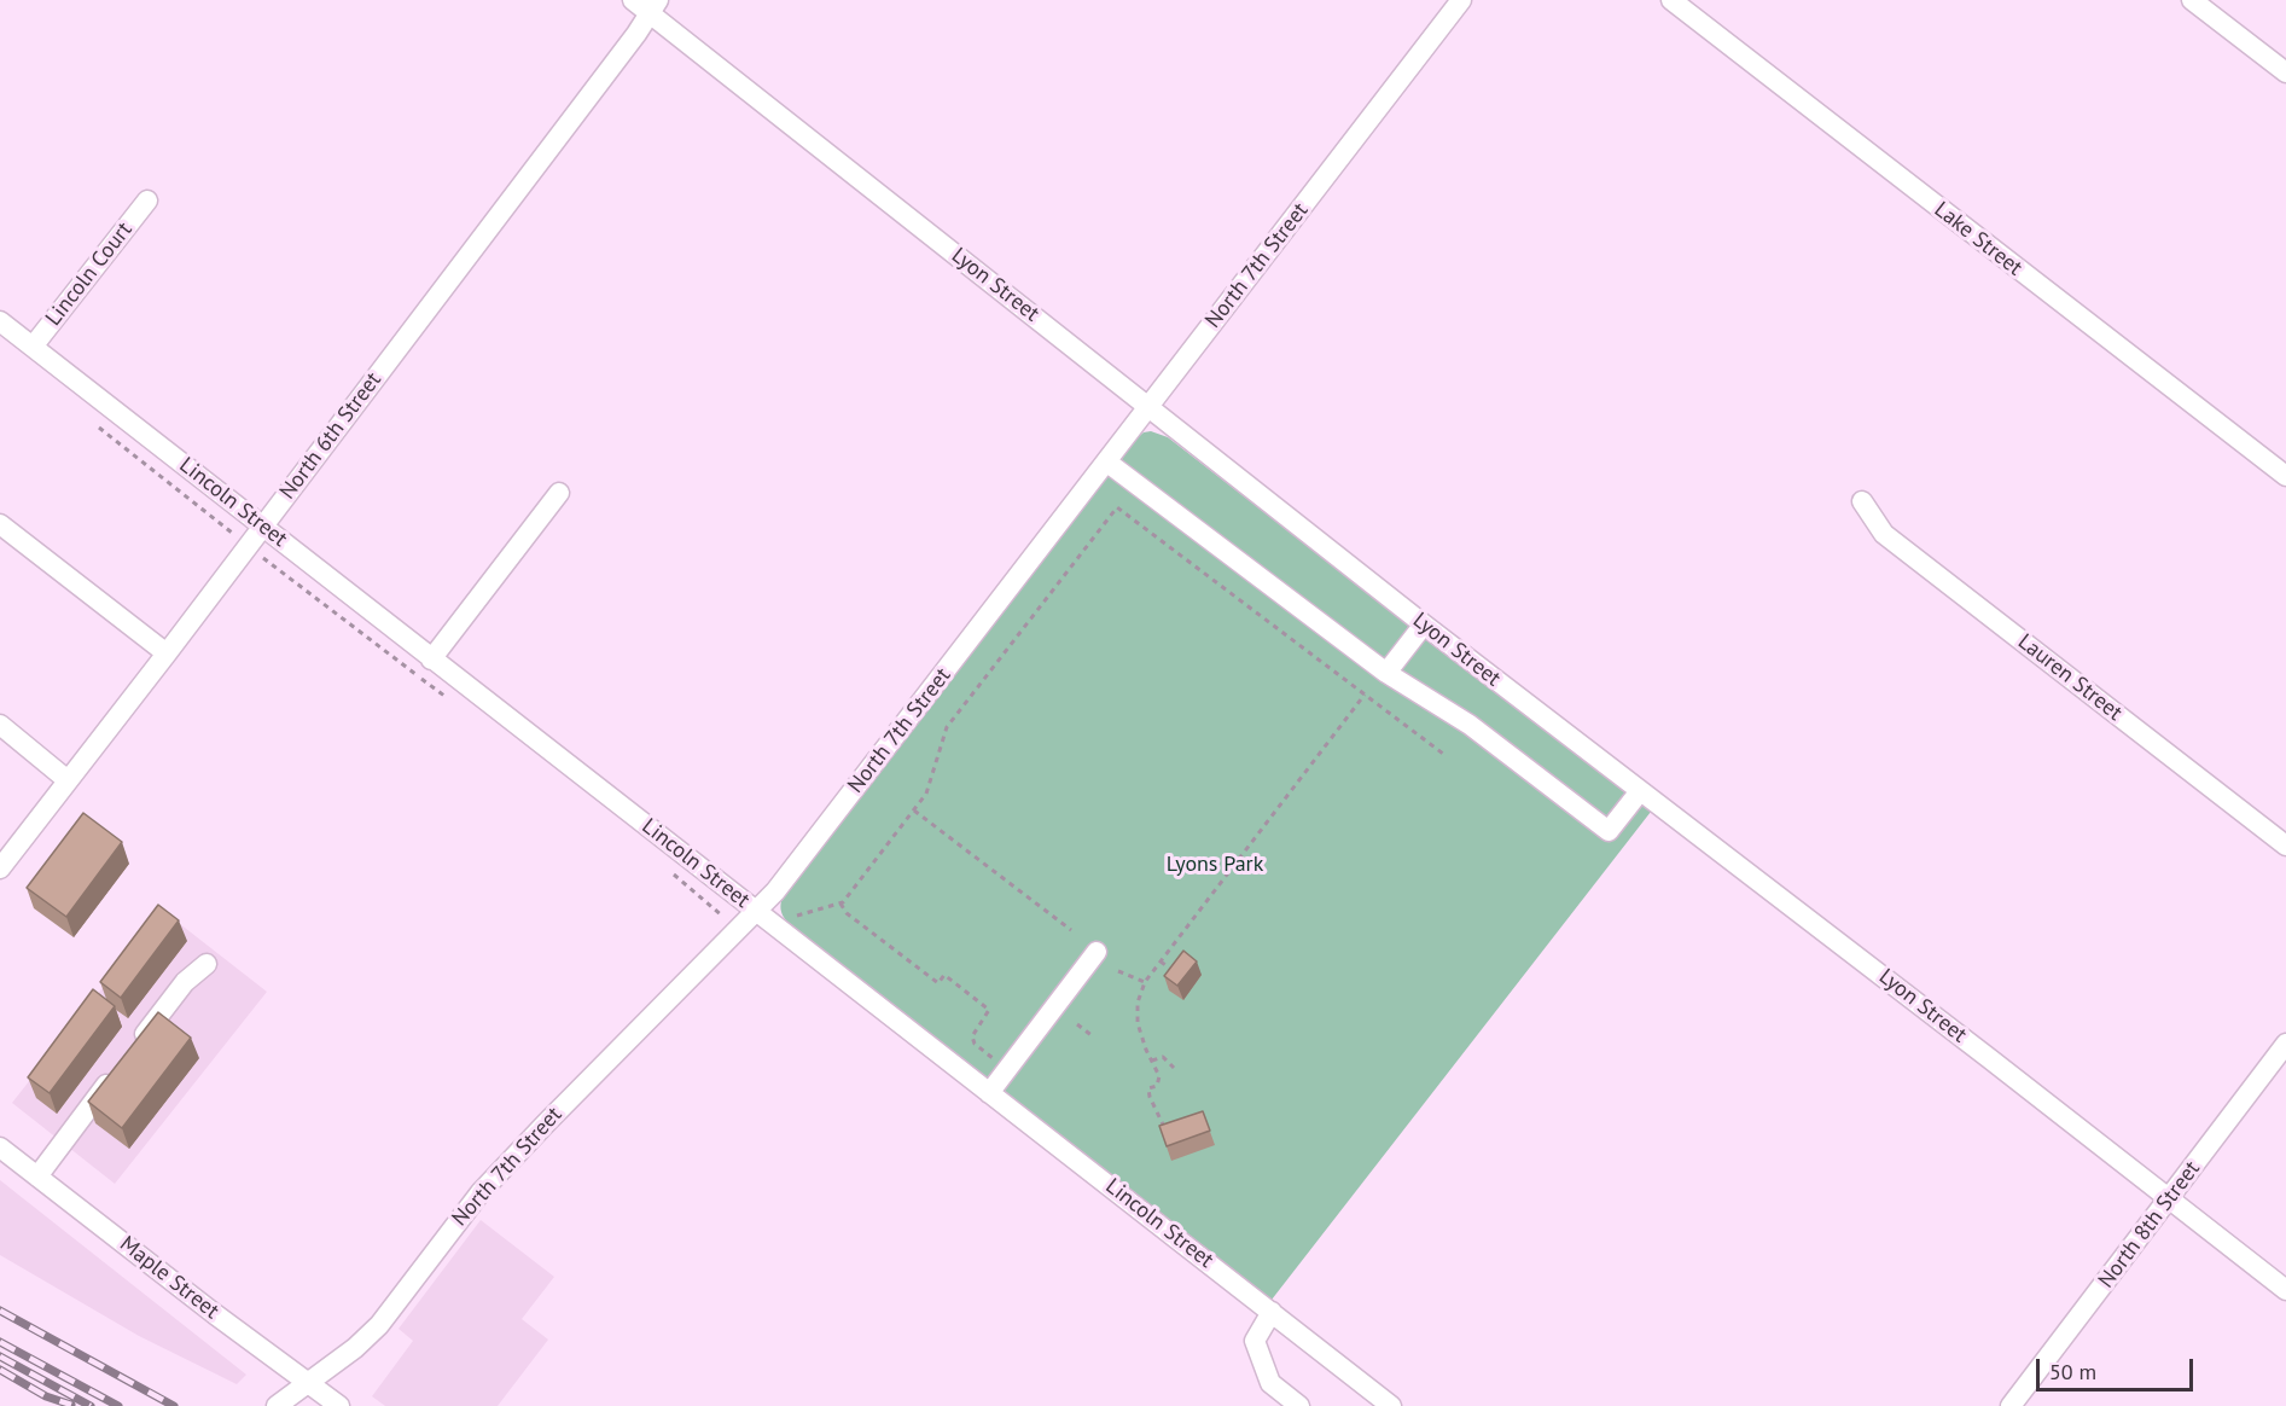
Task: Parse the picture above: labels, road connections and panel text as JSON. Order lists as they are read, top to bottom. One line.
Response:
{"streets":{"street":["Lake Street","North 7th Street","Lincoln Court","Lyon Street","North 6th Street","Lincoln Street","Lauren Street","North 8th Street","Maple Street"]},"crossings":[["North 7th Street","Lyon Street"],["North 7th Street","Lincoln Street"],["North 7th Street","Maple Street"],["Lincoln Court","Lincoln Street"],["Lyon Street","North 6th Street"],["Lyon Street","North 8th Street"],["North 6th Street","Lincoln Street"]],"parks":["Lyons Park"],"scale_bar":"50 m"}
